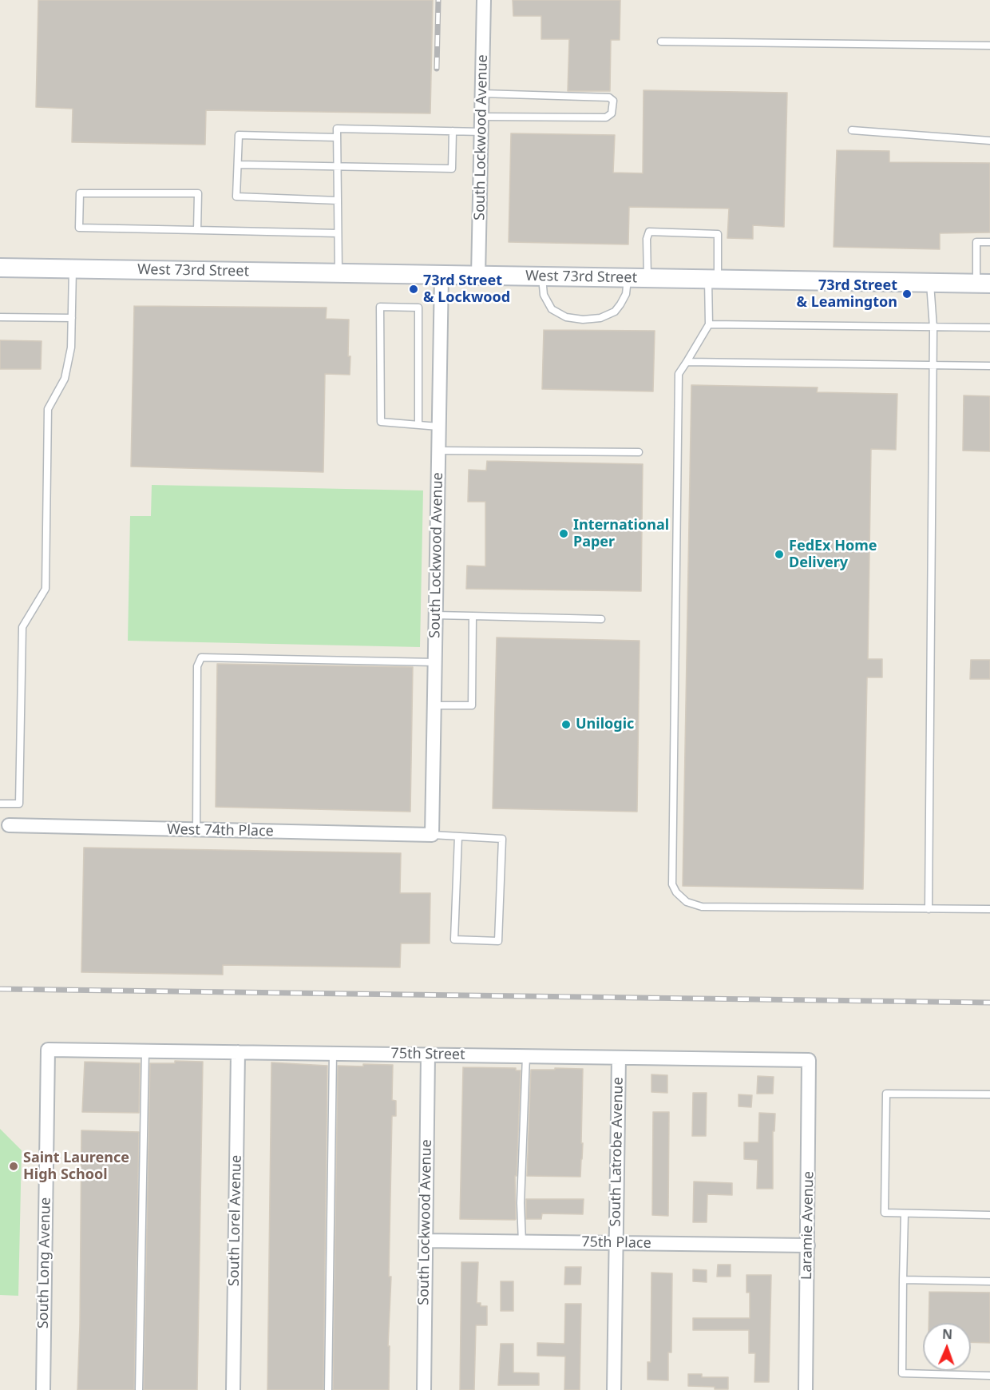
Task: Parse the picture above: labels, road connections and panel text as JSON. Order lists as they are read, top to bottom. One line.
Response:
{"streets":{"street":["South Lockwood Avenue","West 73rd Street","West 74th Place","75th Street","South Latrobe Avenue","South Lorel Avenue","Laramie Avenue","75th Place","South Long Avenue"]},"crossings":[["South Lockwood Avenue","West 73rd Street"],["South Lockwood Avenue","West 74th Place"],["South Lockwood Avenue","75th Street"],["South Lockwood Avenue","75th Place"],["75th Street","South Latrobe Avenue"],["75th Street","South Lorel Avenue"],["75th Street","Laramie Avenue"],["75th Street","South Long Avenue"],["South Latrobe Avenue","75th Place"],["Laramie Avenue","75th Place"]],"places":["73rd Street & Lockwood","73rd Street & Leamington","International Paper","FedEx Home Delivery","Unilogic","Saint Laurence High School"],"north":"top"}
